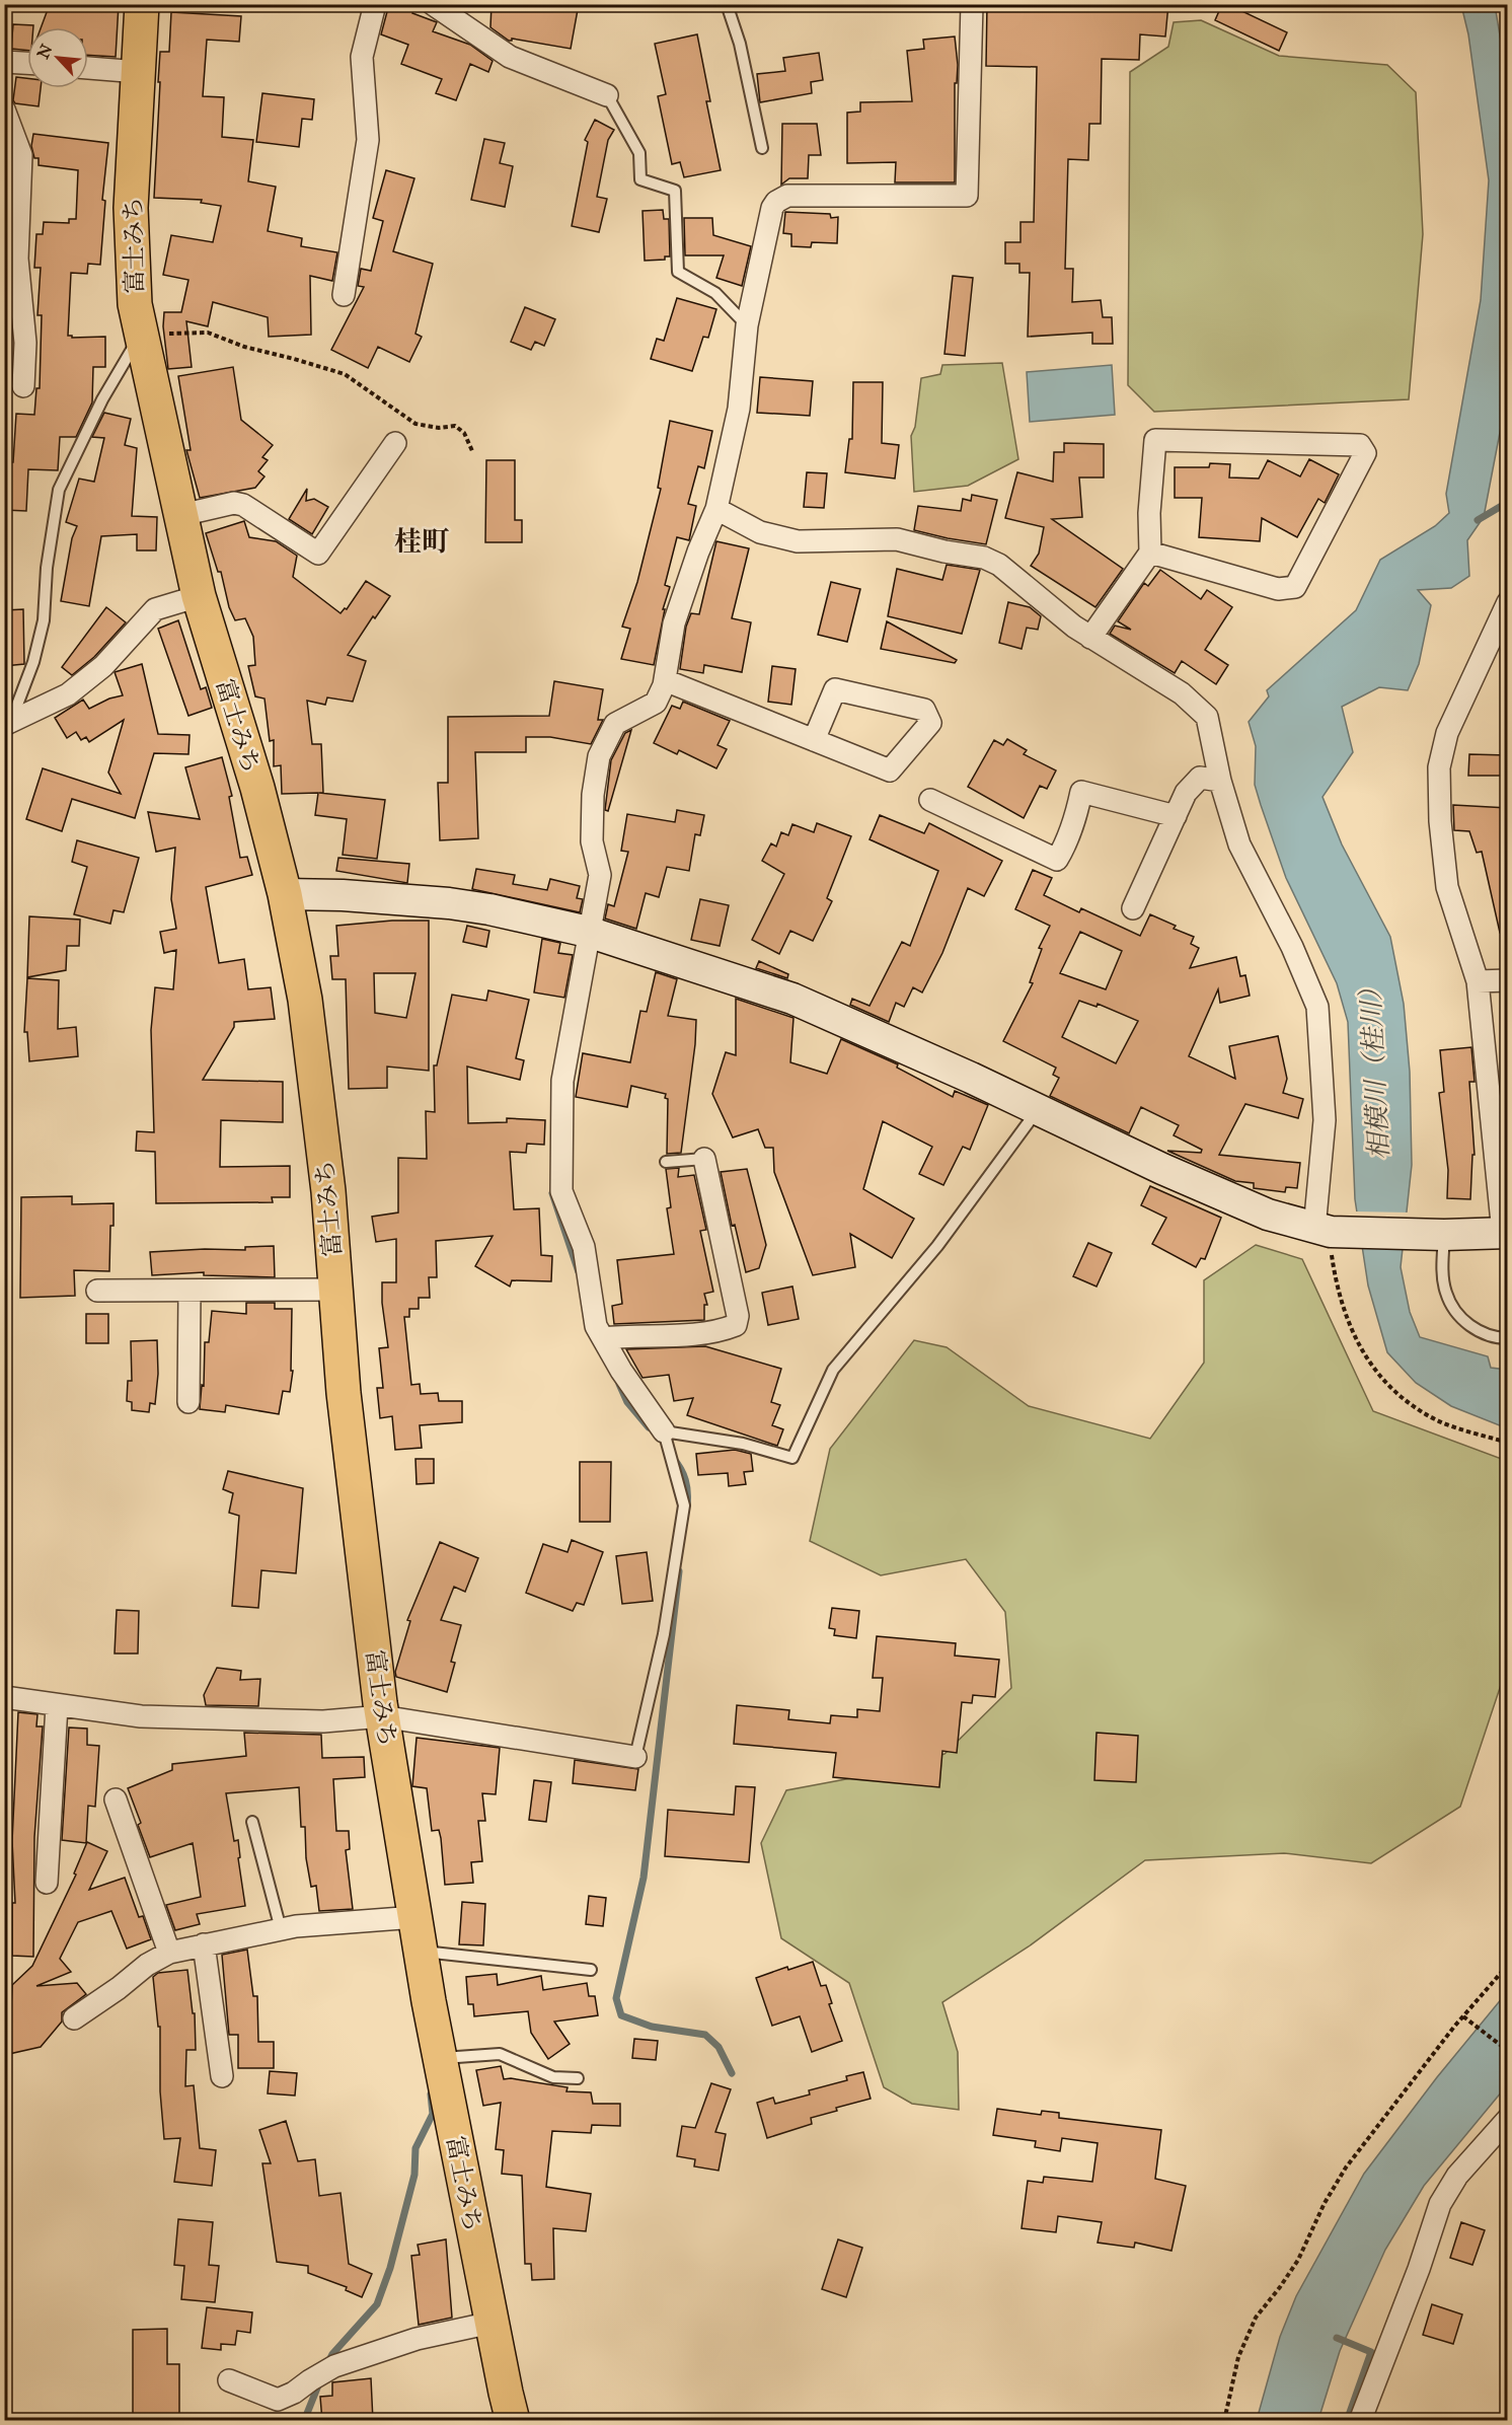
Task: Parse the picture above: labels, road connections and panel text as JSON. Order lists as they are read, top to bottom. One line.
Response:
{"streets":{"highway":["富士みち"]},"districts":["桂町"],"water":["相模川（桂川）"],"north":"top left"}
